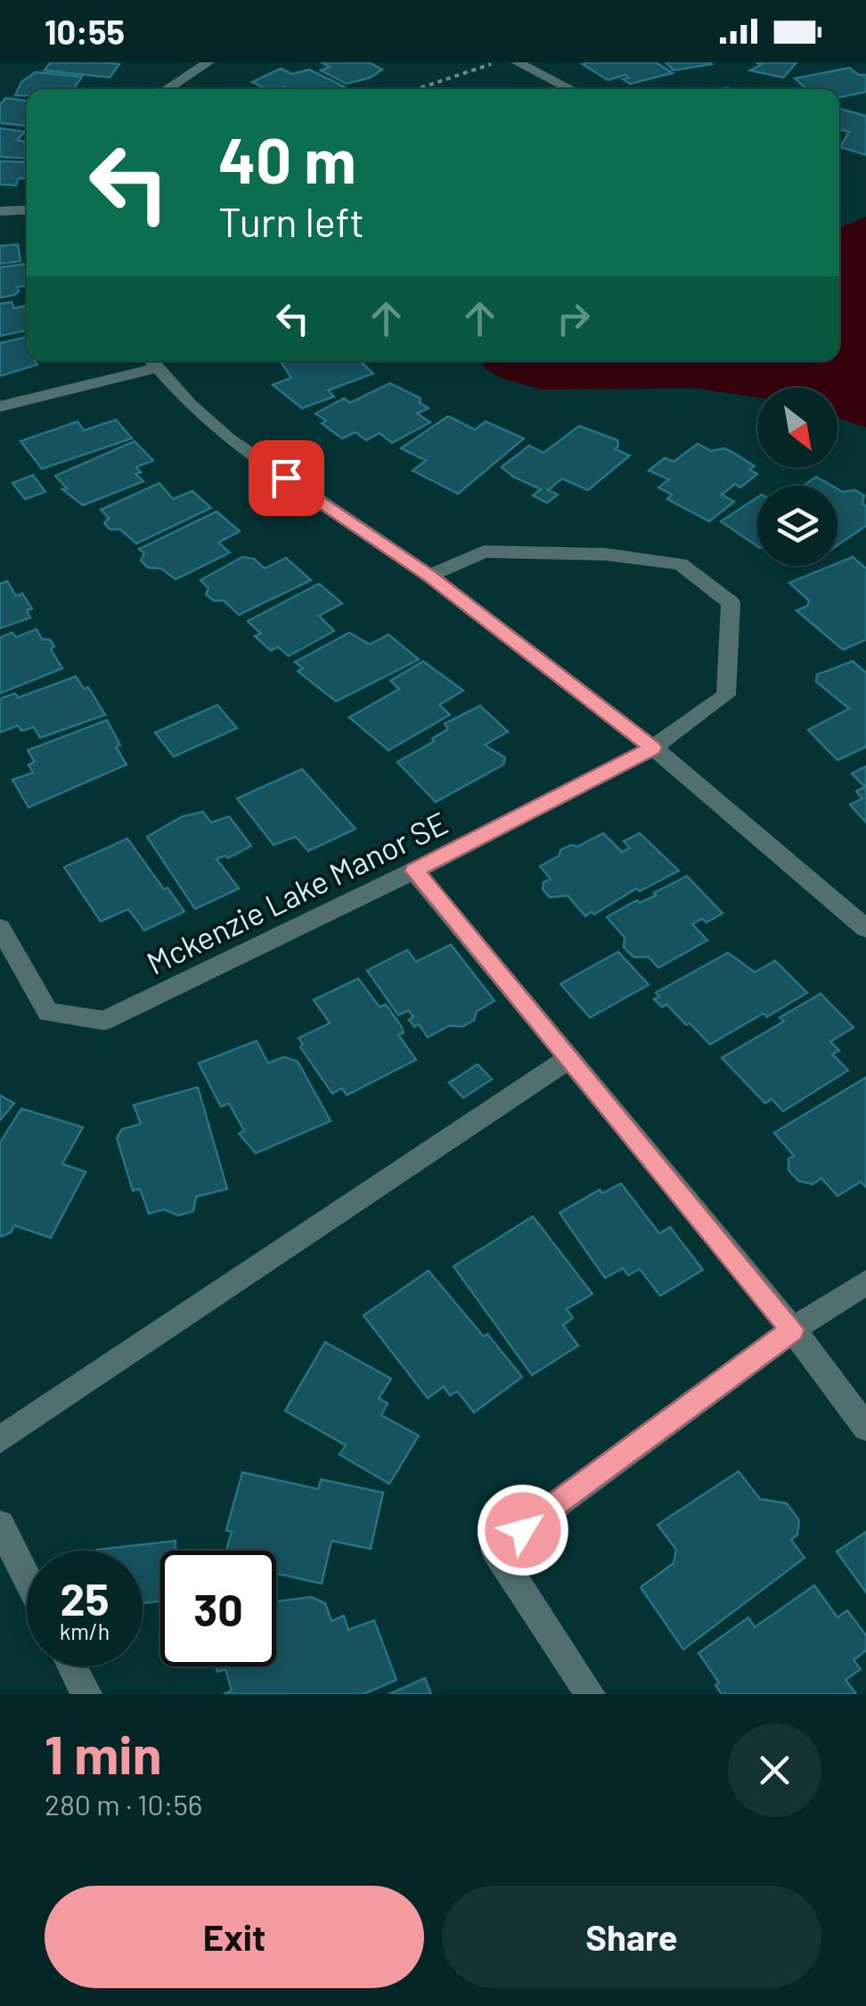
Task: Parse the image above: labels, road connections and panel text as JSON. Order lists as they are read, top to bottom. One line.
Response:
{"streets":{"street":["Mckenzie Lake Manor SE"]},"north":"bottom right","page":{"status":"10:55","turn":["40 m","Turn left"],"speed":"25 km/h","limit":"30","heading":["1 min","280 m · 10:56"],"buttons":["Exit","Share"]}}
